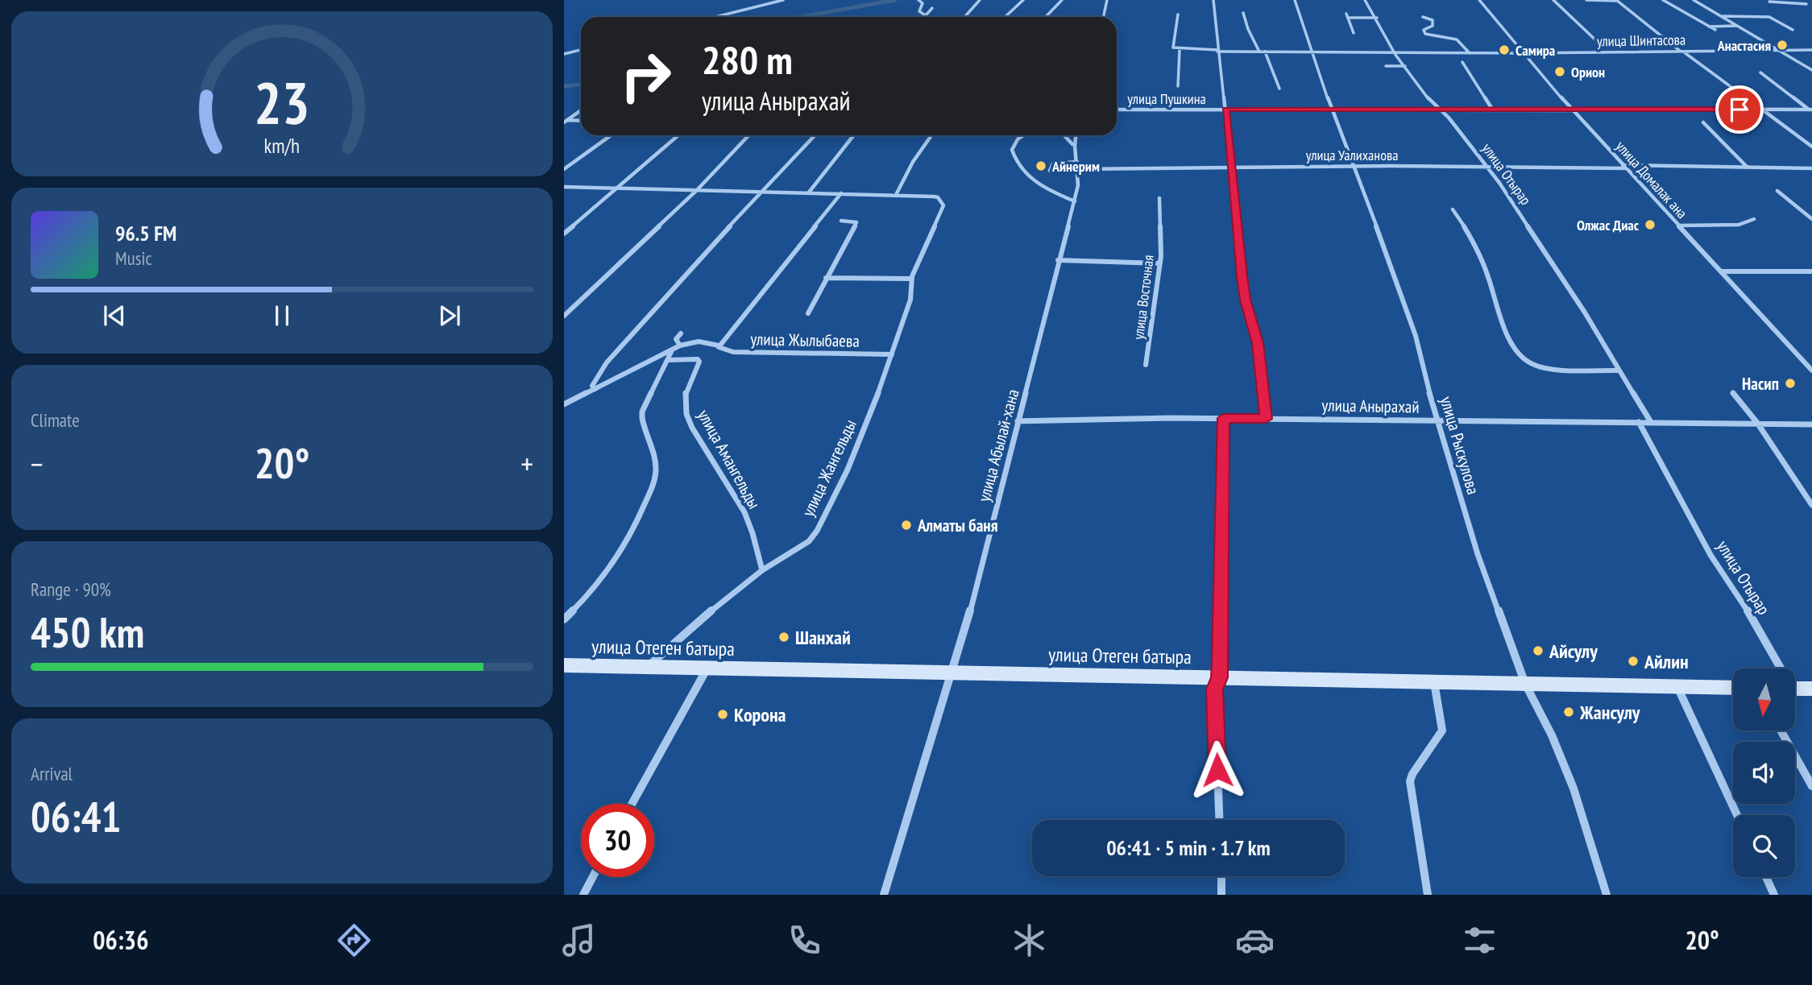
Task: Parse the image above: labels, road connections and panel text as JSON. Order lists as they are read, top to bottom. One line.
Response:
{"streets":{"main road":["улица Отеген батыра"],"street":["улица Шинтасова","улица Пушкина","улица Уалиханова","улица Отырар","улица Домалак ана","улица Восточная","улица Жылыбаева","улица Анырахай","улица Абылай-хана","улица Рыскулова","улица Амангельды","улица Жангельды"]},"crossings":[["улица Шинтасова","улица Отырар"],["улица Шинтасова","улица Домалак ана"],["улица Шинтасова","улица Рыскулова"],["улица Пушкина","улица Отырар"],["улица Пушкина","улица Домалак ана"],["улица Пушкина","улица Рыскулова"],["улица Уалиханова","улица Отырар"],["улица Уалиханова","улица Домалак ана"],["улица Уалиханова","улица Абылай-хана"],["улица Уалиханова","улица Рыскулова"],["улица Отырар","улица Анырахай"],["улица Жылыбаева","улица Жангельды"],["улица Анырахай","улица Абылай-хана"],["улица Анырахай","улица Рыскулова"],["улица Абылай-хана","улица Отеген батыра"],["улица Рыскулова","улица Отеген батыра"],["улица Амангельды","улица Жангельды"],["улица Жангельды","улица Отеген батыра"]],"places":["Анастасия","Самира","Орион","Айнерим","Олжас Диас","Насип","Алматы баня","Шанхай","Айсулу","Айлин","Жансулу","Корона"],"north":"bottom","page":{"turn":["280 m","улица Анырахай"],"song":["96.5 FM","Music"],"tile":["Climate",["Range · 90%","450 km"],["Arrival","06:41"]],"heat":["−","20°","+"],"limit":"30","trip":"06:41 · 5 min · 1.7 km","tabs":["06:36","20°"],"gauge":["23","km/h"]}}
